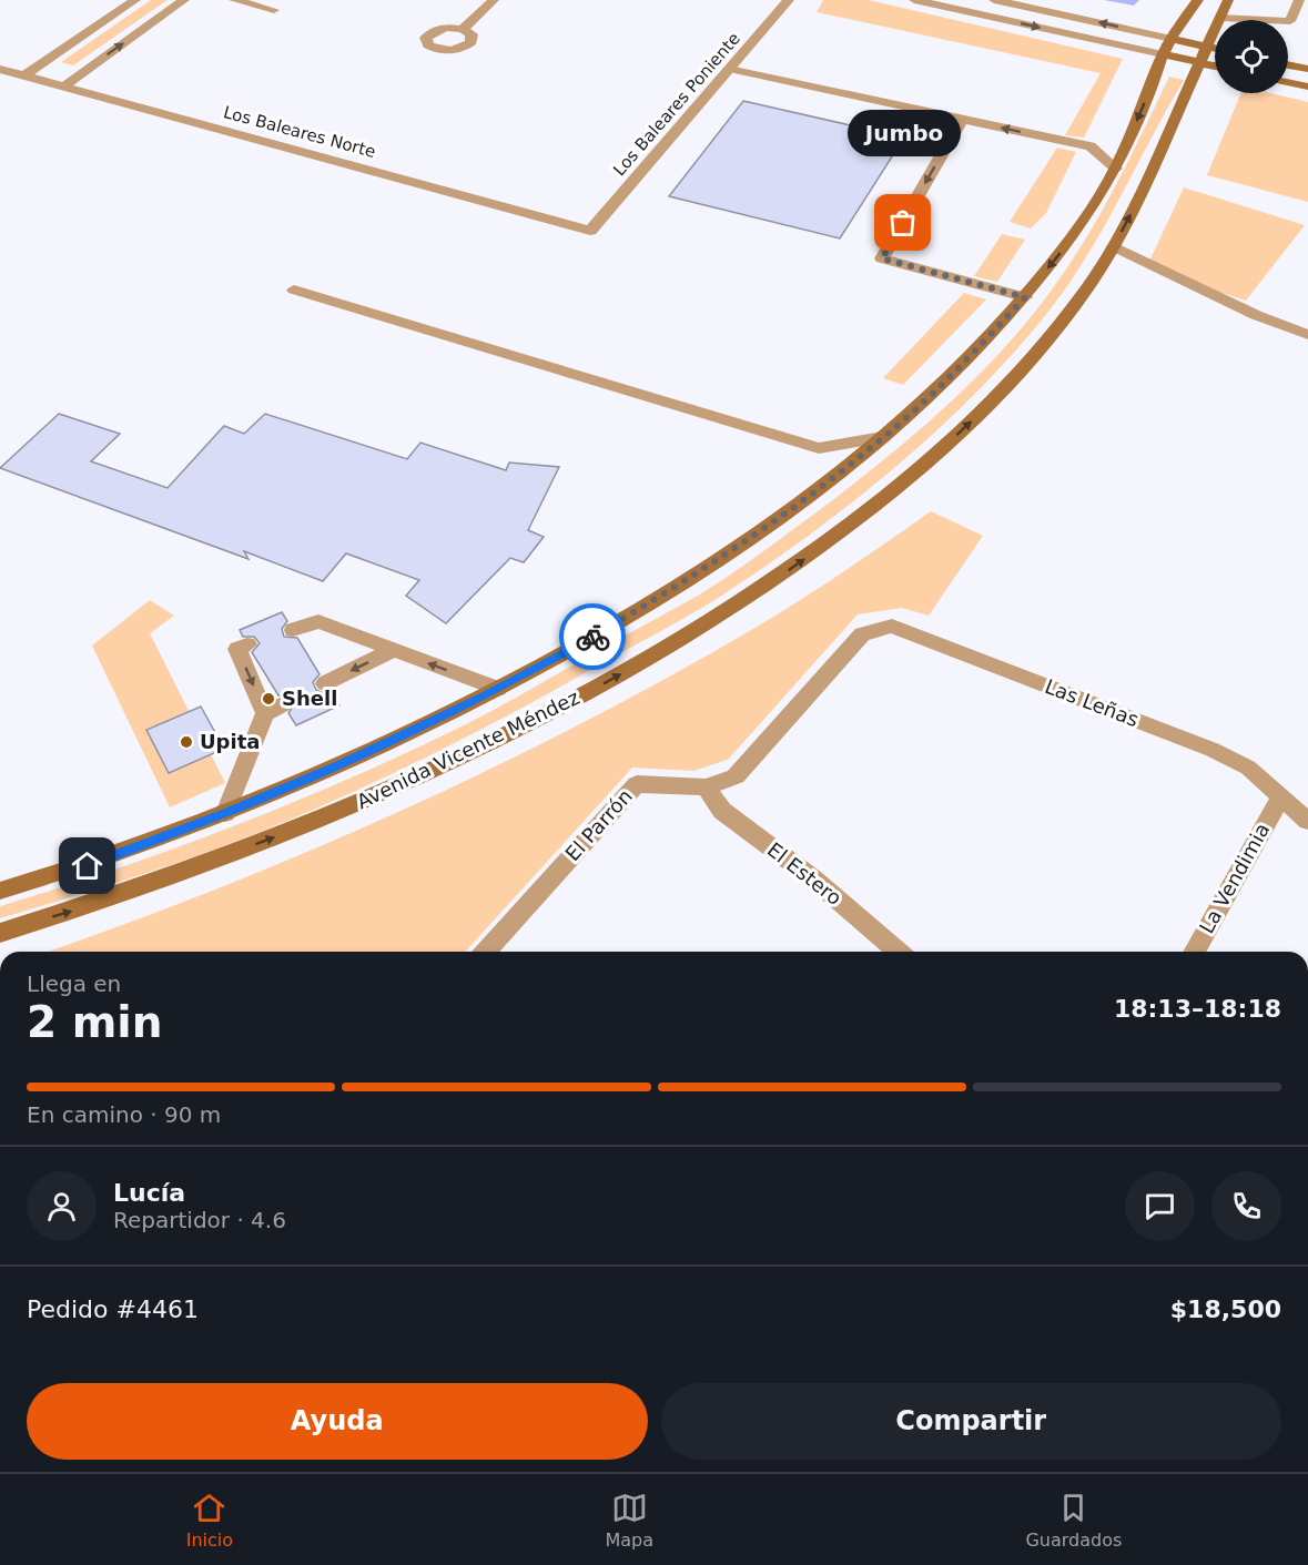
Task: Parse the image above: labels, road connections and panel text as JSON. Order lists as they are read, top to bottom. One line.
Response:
{"streets":{"main road":["Avenida Vicente Méndez"],"street":["Los Baleares Poniente","Los Baleares Norte","Las Leñas","El Parrón","El Estero","La Vendimia"]},"crossings":[["Los Baleares Poniente","Los Baleares Norte"],["Las Leñas","El Parrón"],["Las Leñas","La Vendimia"],["El Parrón","El Estero"]],"places":["Jumbo","Shell","Upita"],"page":{"bubble":"Jumbo","heading":["2 min","Llega en","18:13–18:18"],"panel":["Lucía","Repartidor · 4.6","Pedido #4461","$18,500"],"bar":"En camino · 90 m","buttons":["Ayuda","Compartir"],"tabs":["Inicio","Mapa","Guardados"]}}
